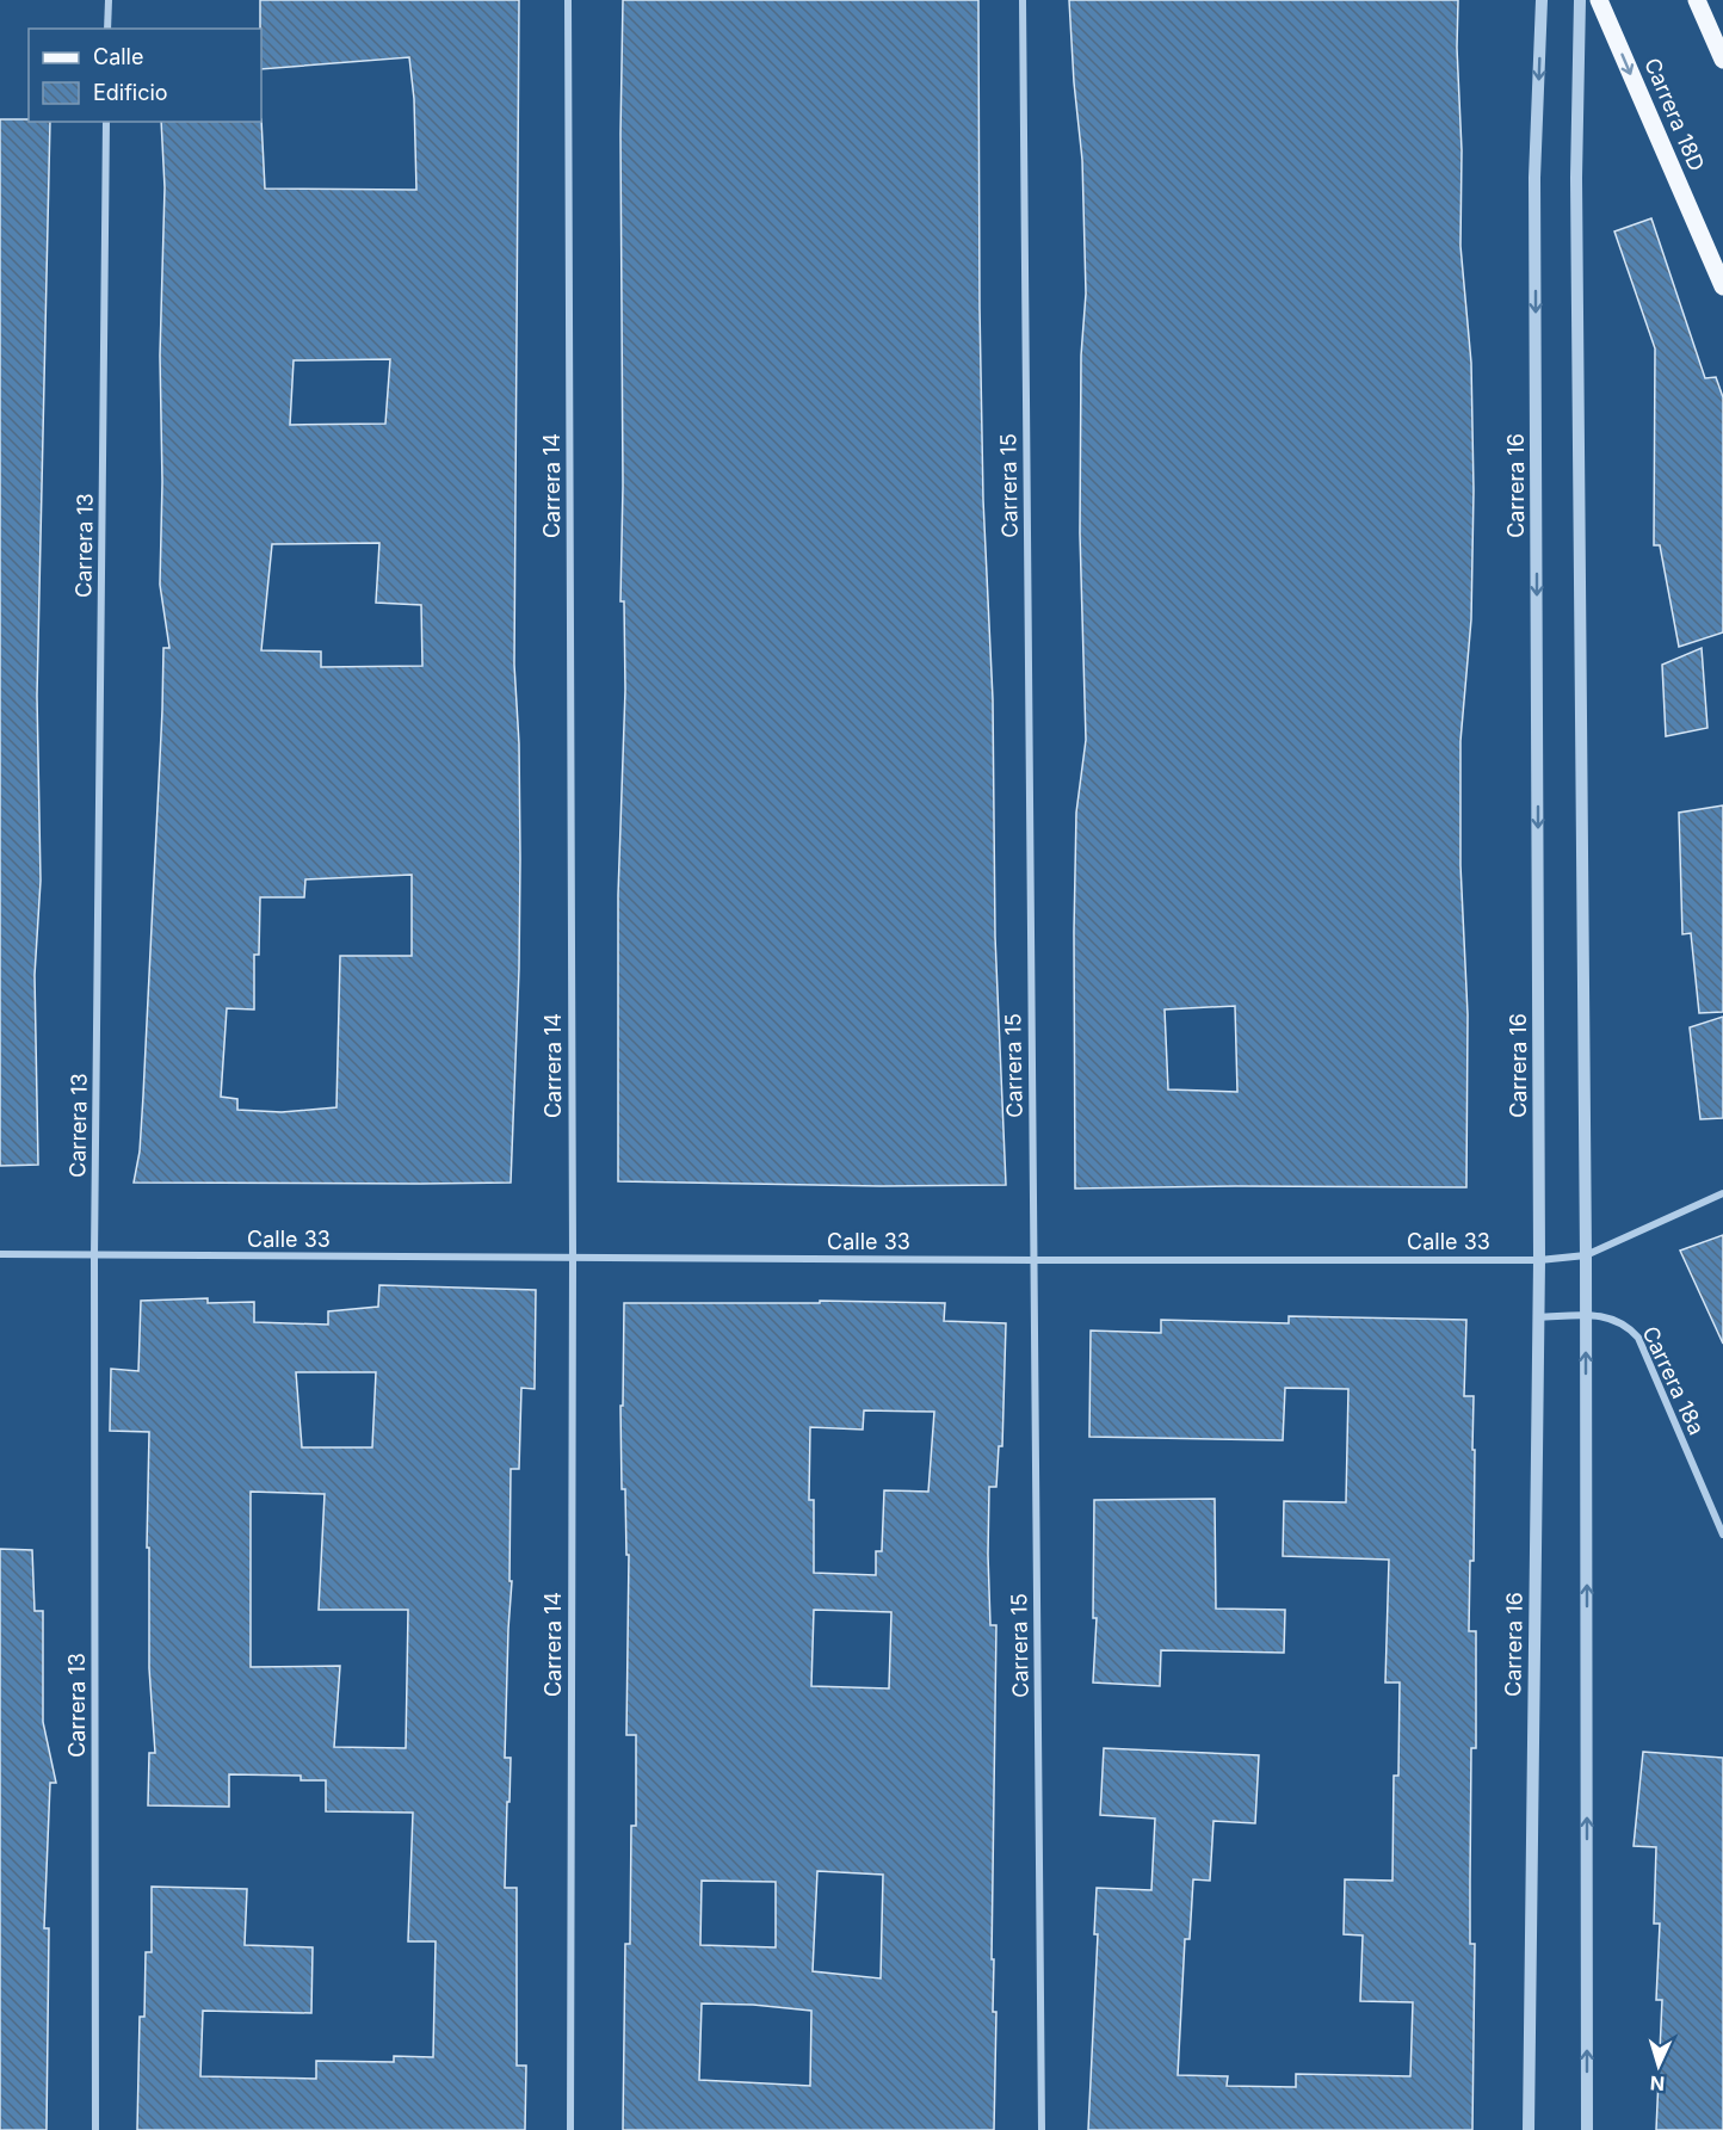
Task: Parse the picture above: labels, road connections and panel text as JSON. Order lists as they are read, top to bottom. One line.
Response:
{"streets":{"main road":["Carrera 18D"],"street":["Carrera 14","Carrera 15","Carrera 16","Carrera 13","Calle 33","Carrera 18a"]},"crossings":[["Carrera 14","Calle 33"],["Carrera 15","Calle 33"],["Carrera 16","Calle 33"],["Carrera 16","Carrera 18a"],["Carrera 13","Calle 33"]],"one_way":["Carrera 18D"],"legend":["Calle","Edificio"],"north":"bottom"}
